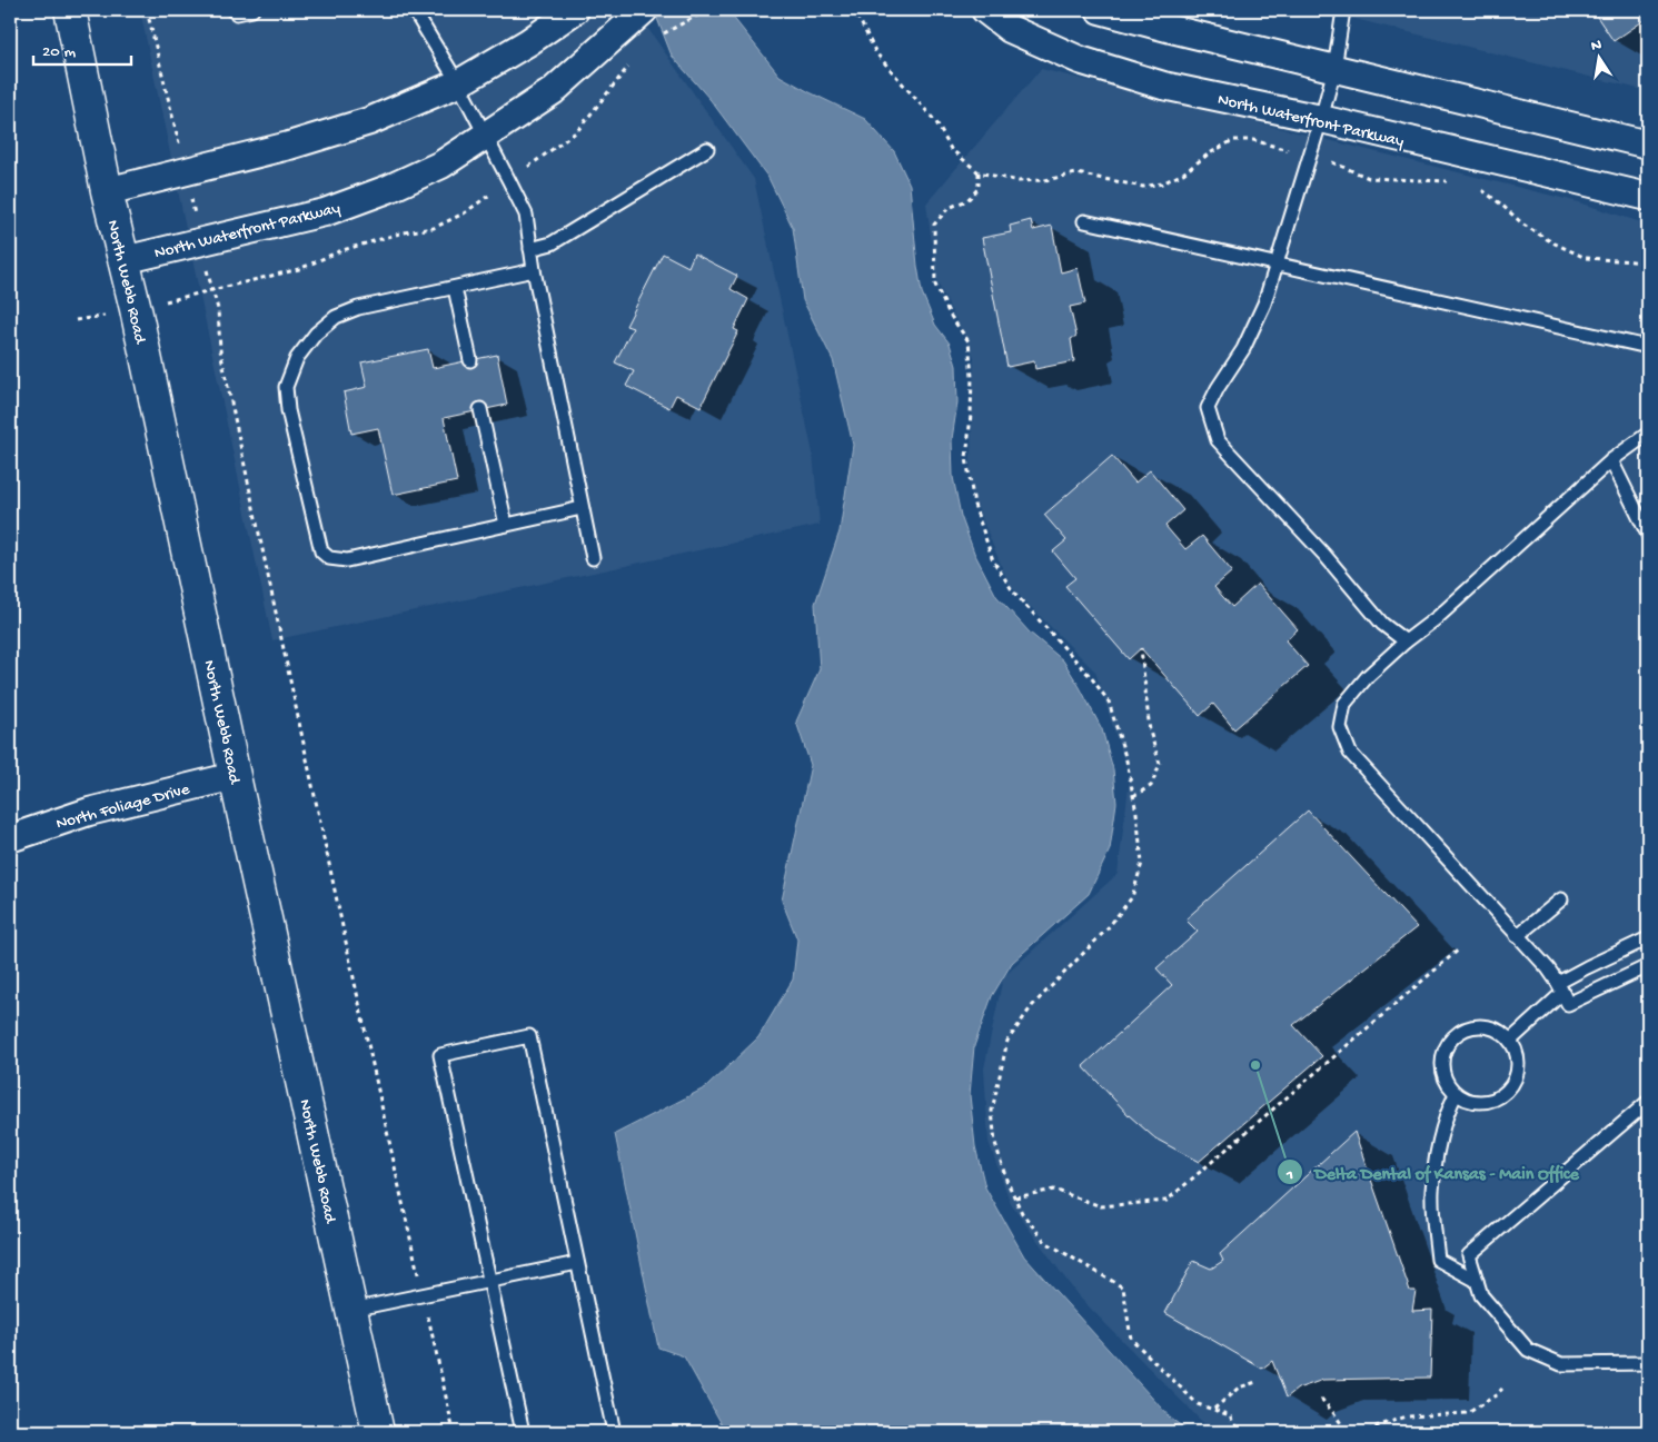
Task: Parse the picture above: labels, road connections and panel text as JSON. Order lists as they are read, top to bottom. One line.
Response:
{"streets":{"main road":["North Webb Road"],"street":["North Waterfront Parkway","North Foliage Drive"]},"crossings":[["North Waterfront Parkway","North Webb Road"],["North Webb Road","North Foliage Drive"]],"places":["Delta Dental of Kansas - Main Office"],"scale_bar":"20 m","north":"top"}
